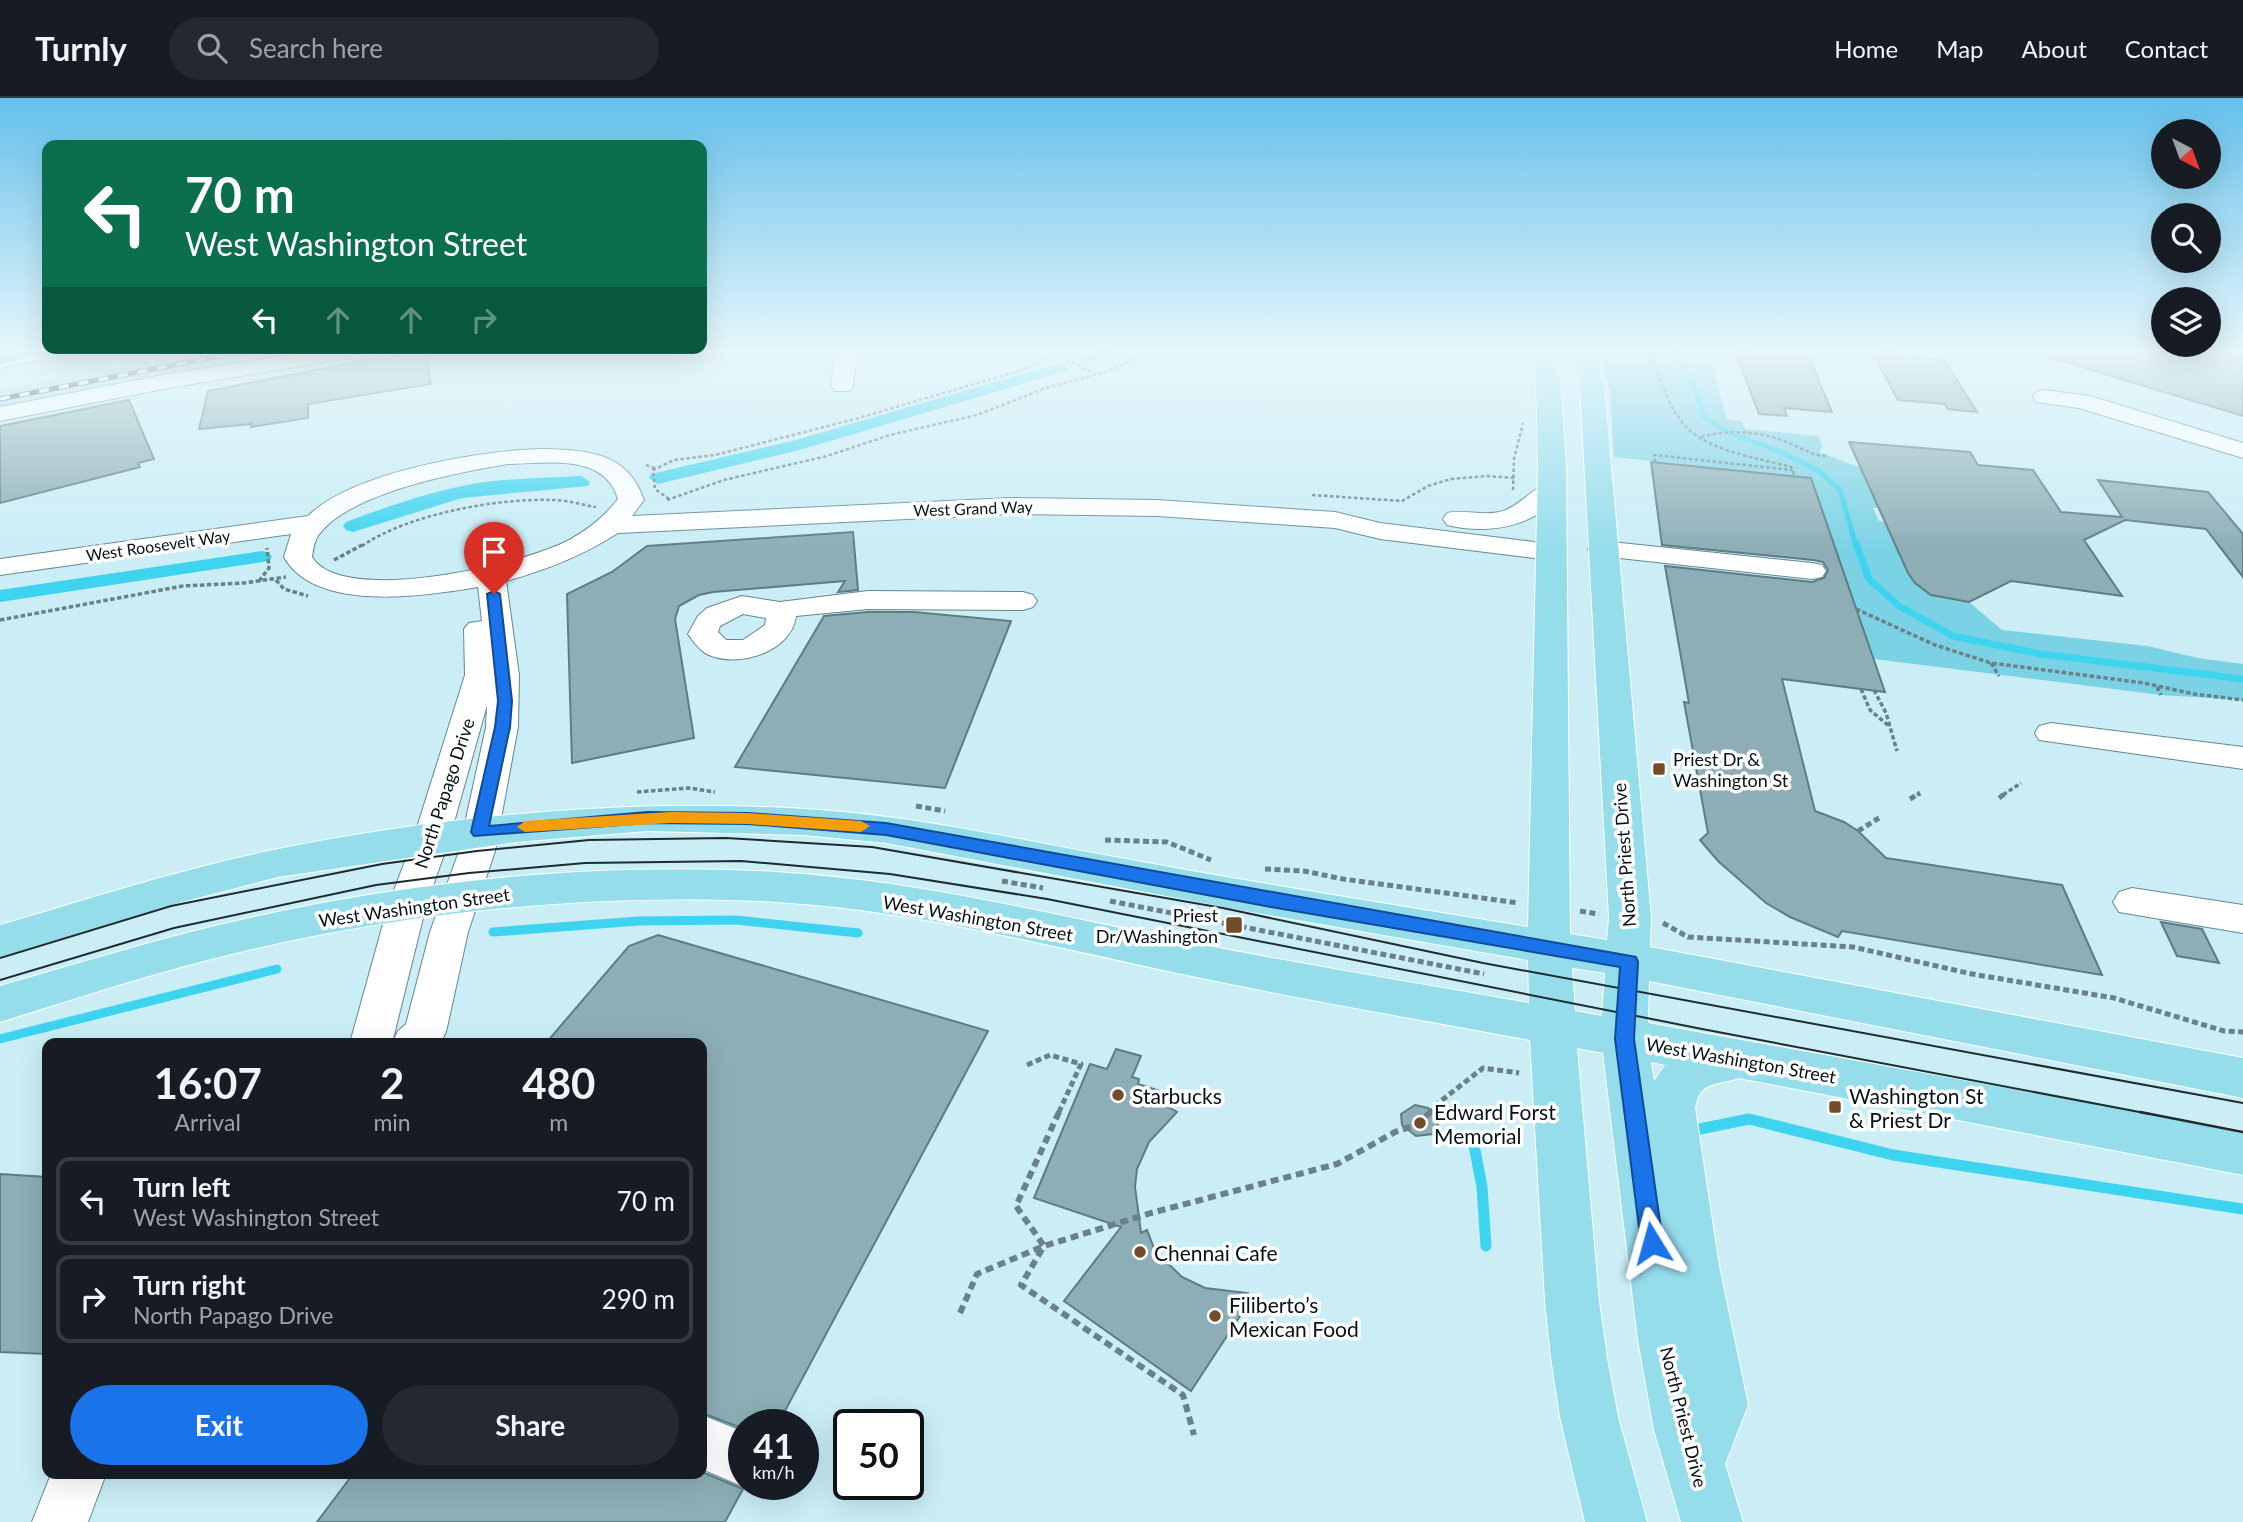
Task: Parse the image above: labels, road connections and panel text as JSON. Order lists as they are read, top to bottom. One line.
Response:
{"streets":{"main road":["North Priest Drive","West Washington Street"],"street":["West Grand Way","West Roosevelt Way","North Papago Drive"]},"crossings":[["North Papago Drive","West Washington Street"],["North Priest Drive","West Washington Street"]],"places":{"transit":["Priest Dr & Washington St","Priest Dr/Washington","Washington St & Priest Dr"],"other":["Starbucks","Edward Forst Memorial","Chennai Cafe","Filiberto’s Mexican Food"]},"north":"bottom right","page":{"header":"Turnly","search":"Search here","nav":["Home","Map","About","Contact"],"turn":["70 m","West Washington Street"],"eta":["16:07","Arrival","2","min","480","m"],"list":[{"name":"Turn left","note":"West Washington Street","value":"70 m"},{"name":"Turn right","note":"North Papago Drive","value":"290 m"}],"buttons":["Exit","Share"],"speed":"41 km/h","limit":"50"}}
